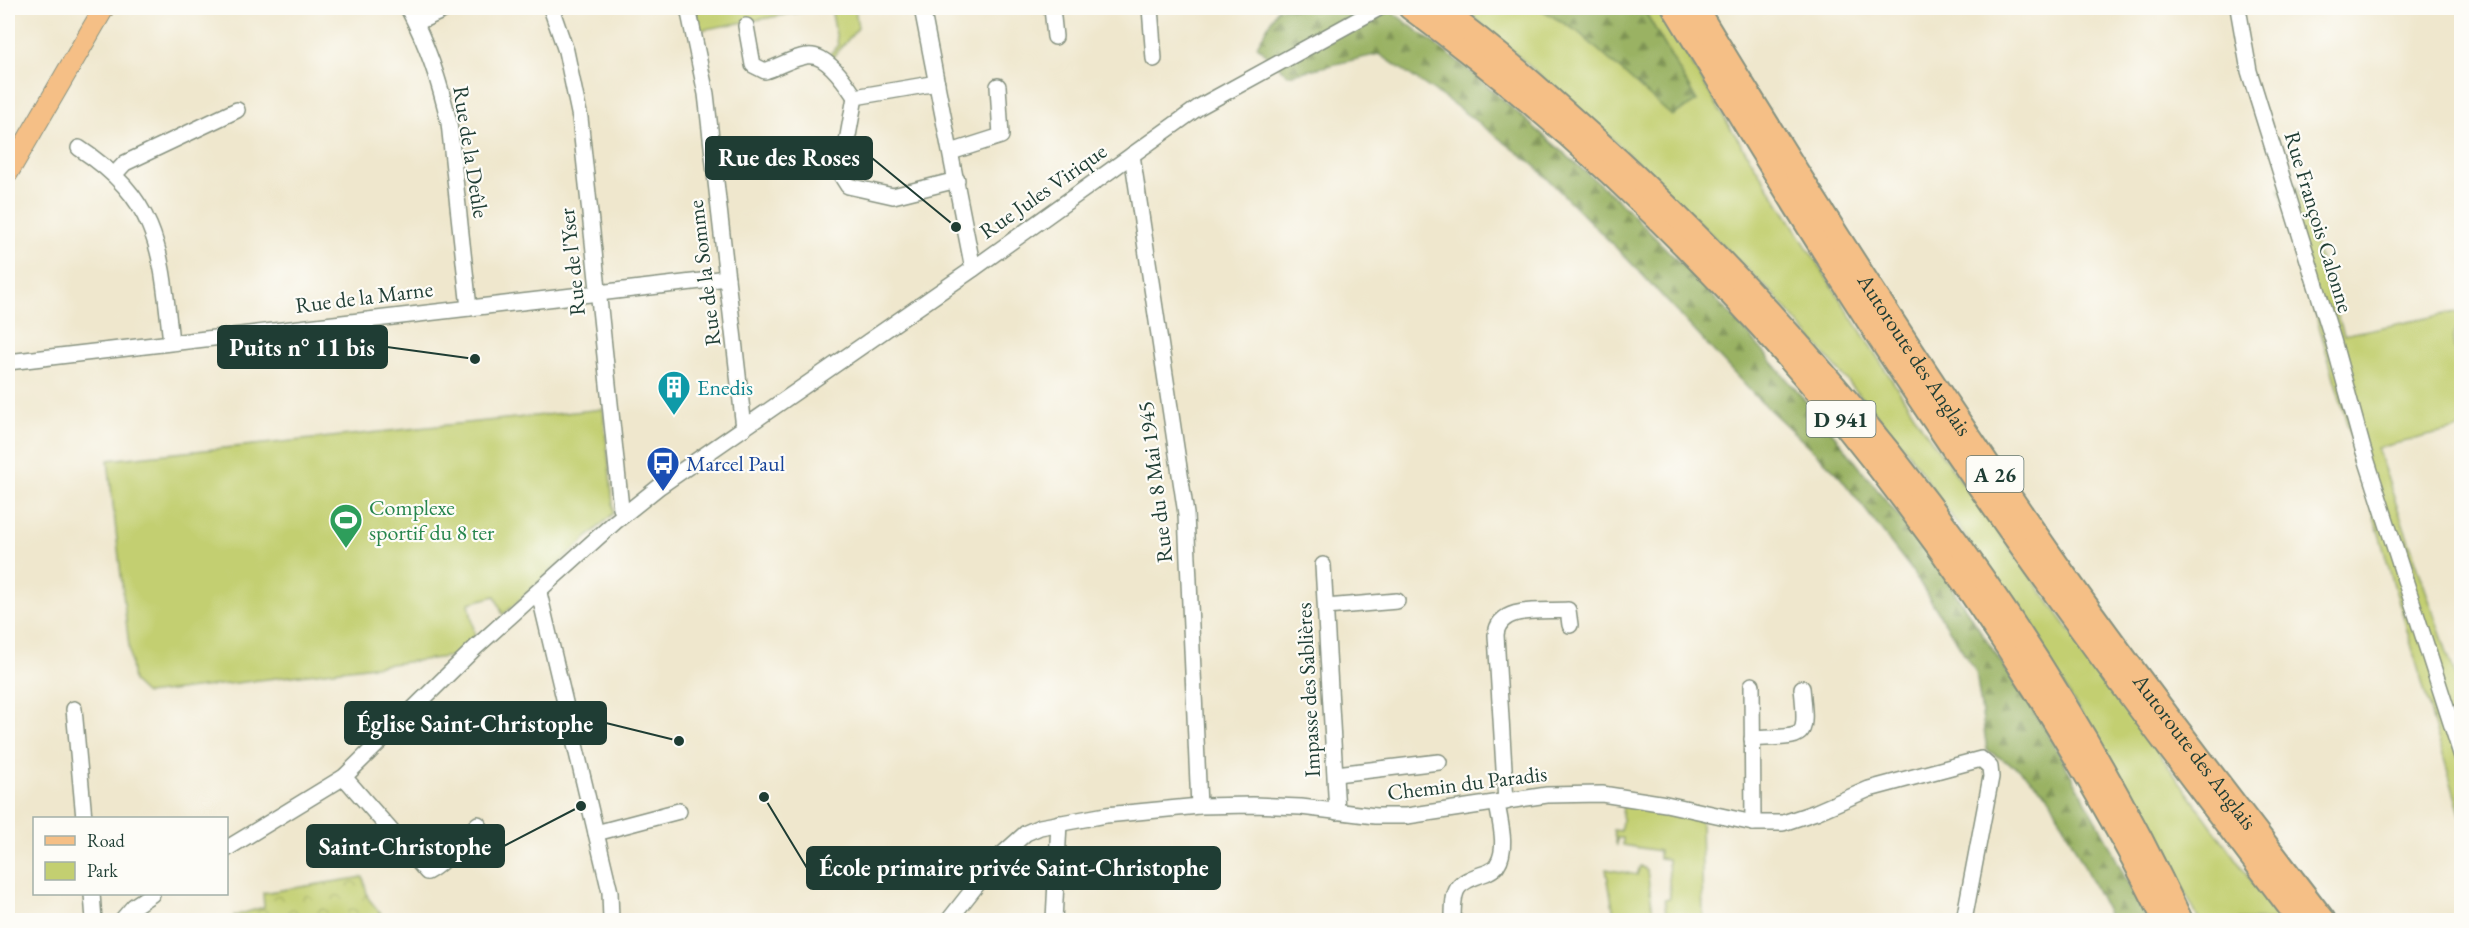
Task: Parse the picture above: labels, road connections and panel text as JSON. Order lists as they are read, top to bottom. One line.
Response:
{"streets":{"highway":["Autoroute des Anglais","D 941","A 26"],"street":["Rue de la Deûle","Rue Jules Virique","Rue François Calonne","Rue de l'Yser","Rue de la Somme","Rue de la Marne","Rue du 8 Mai 1945","Impasse des Sablières","Chemin du Paradis"]},"crossings":[["Rue de la Deûle","Rue de la Marne"],["Rue Jules Virique","Rue de l'Yser"],["Rue Jules Virique","Rue de la Somme"],["Rue Jules Virique","Rue du 8 Mai 1945"],["Rue de l'Yser","Rue de la Marne"],["Rue de la Somme","Rue de la Marne"],["Rue du 8 Mai 1945","Chemin du Paradis"],["Impasse des Sablières","Chemin du Paradis"]],"places":{"other":["Rue des Roses","Puits n° 11 bis","Église Saint-Christophe","École primaire privée Saint-Christophe","Saint-Christophe"],"building":["Enedis"],"bus stop":["Marcel Paul"],"sports":["Complexe sportif du 8 ter"]},"legend":["Road","Park"]}
